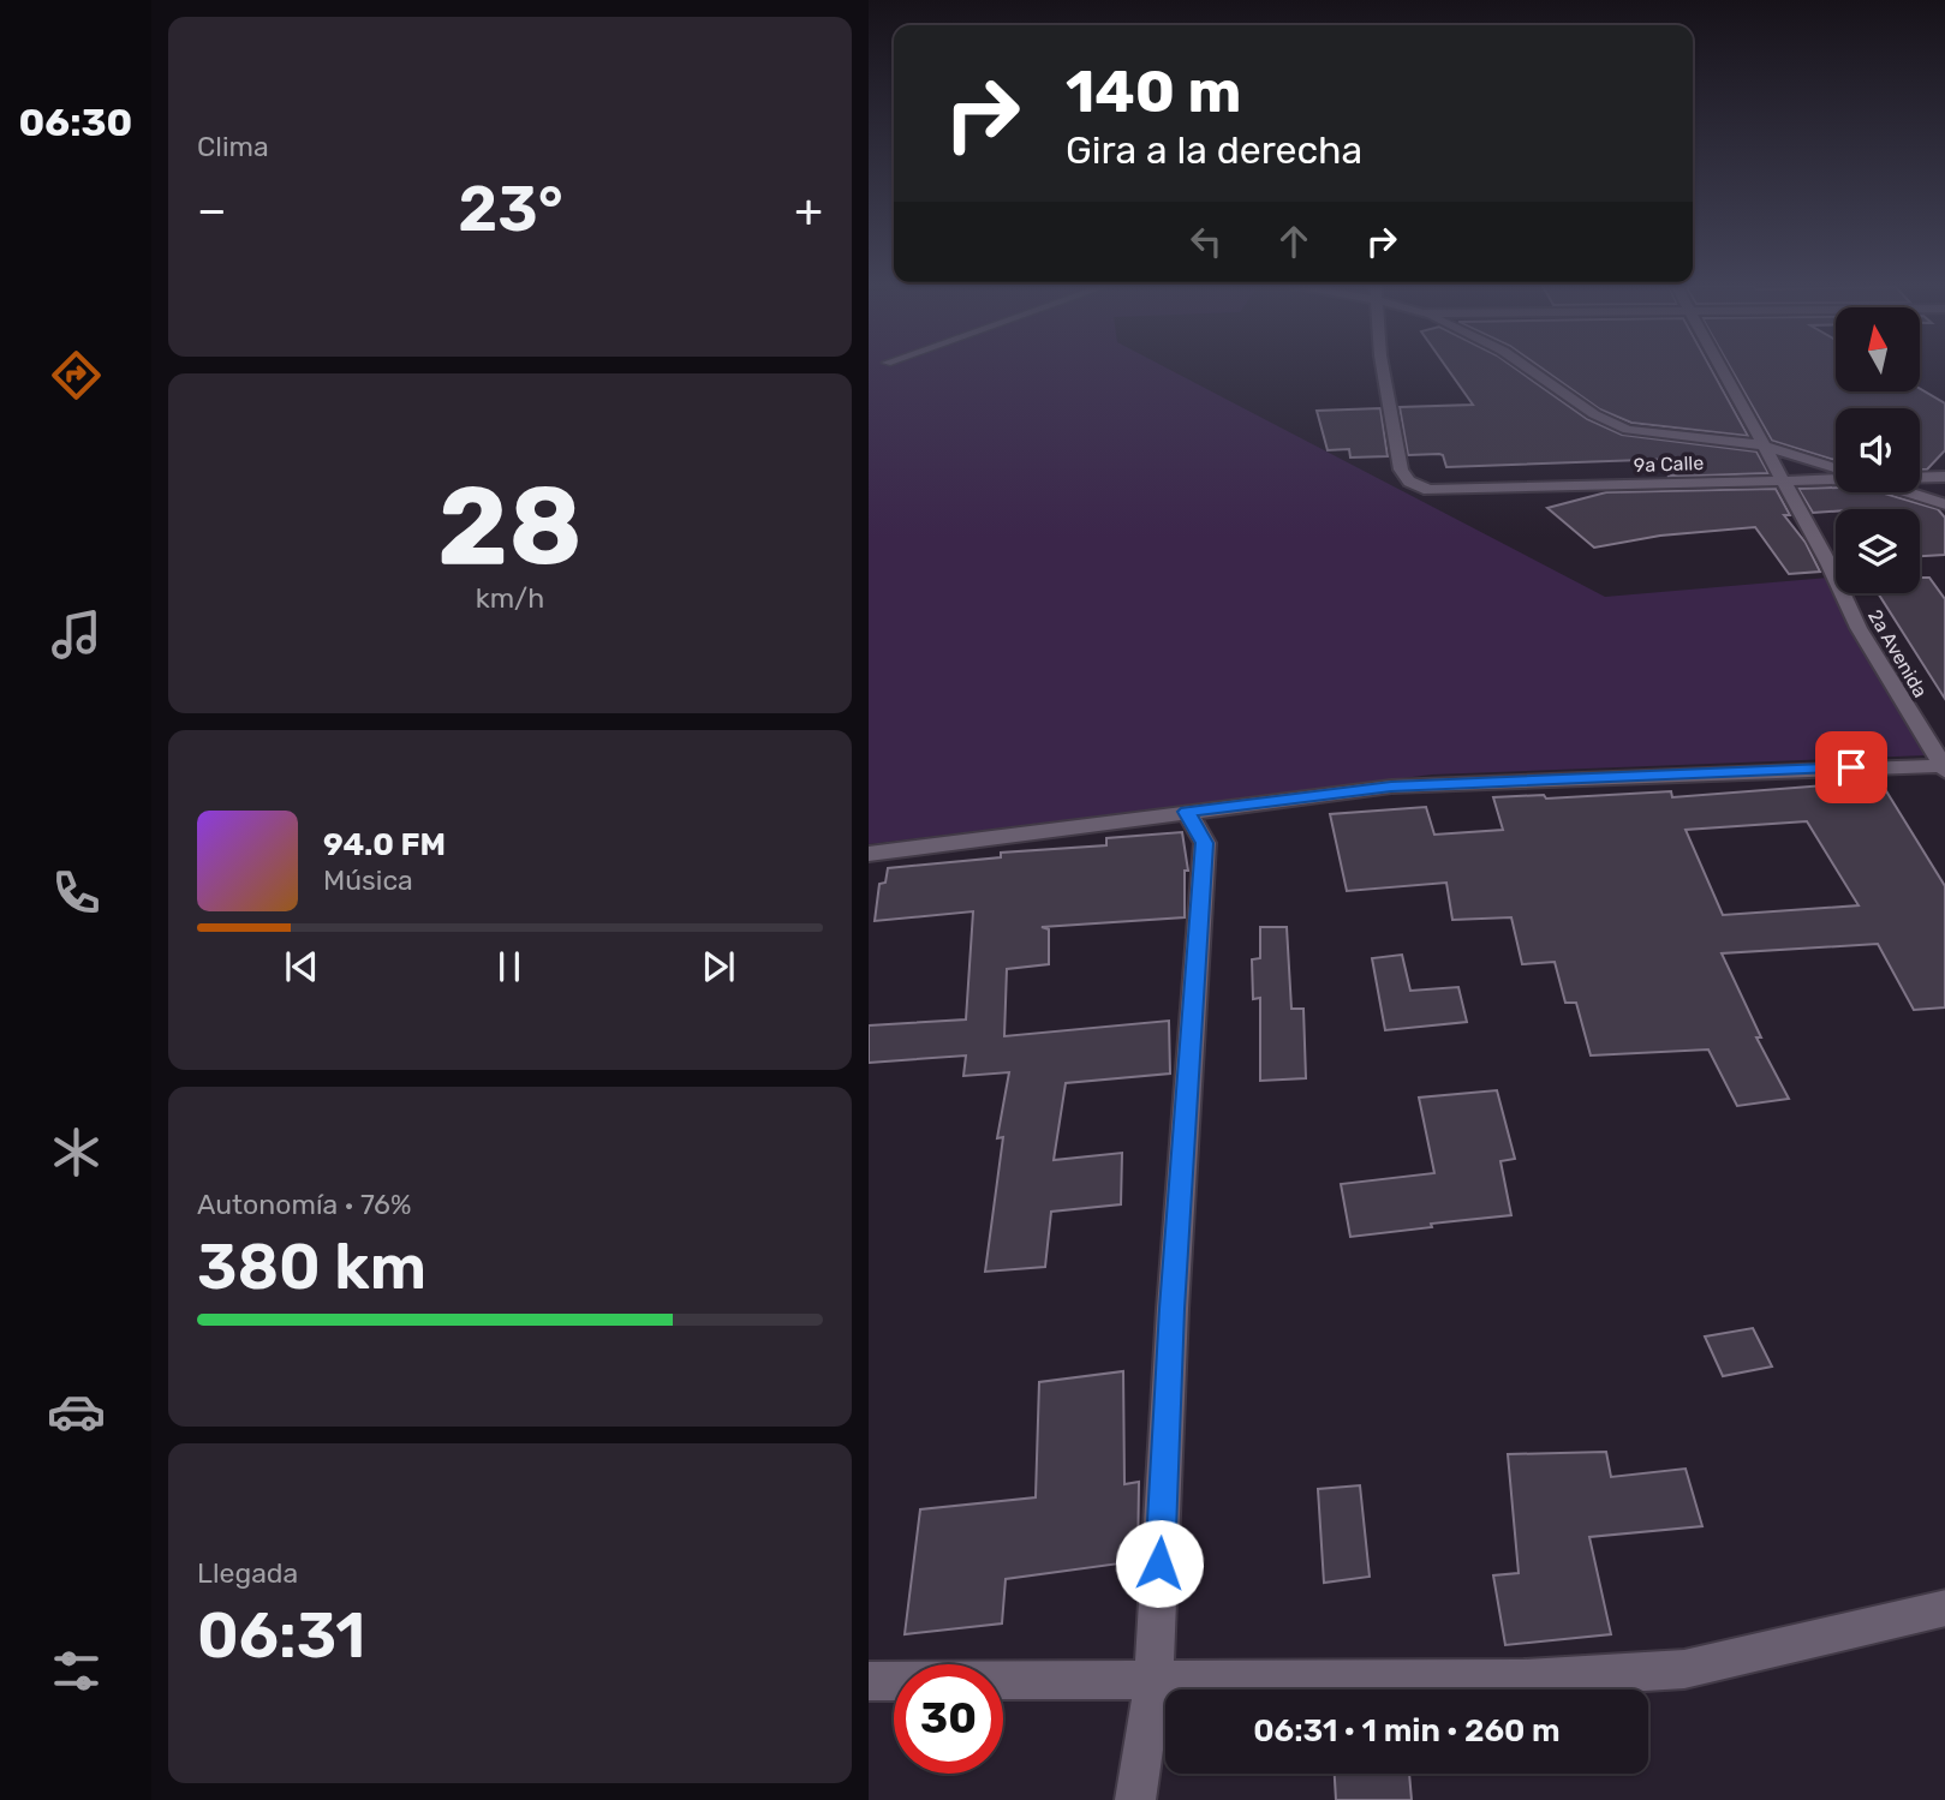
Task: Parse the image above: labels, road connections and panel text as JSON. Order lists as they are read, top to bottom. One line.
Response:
{"streets":{"street":["9a Calle","2a Avenida"]},"crossings":[["9a Calle","2a Avenida"]],"north":"top","page":{"tabs":"06:30","tile":["Clima",["28","km/h"],["Autonomía · 76%","380 km"],["Llegada","06:31"]],"turn":["140 m","Gira a la derecha"],"heat":["−","23°","+"],"song":["94.0 FM","Música"],"limit":"30","trip":"06:31 · 1 min · 260 m"}}
